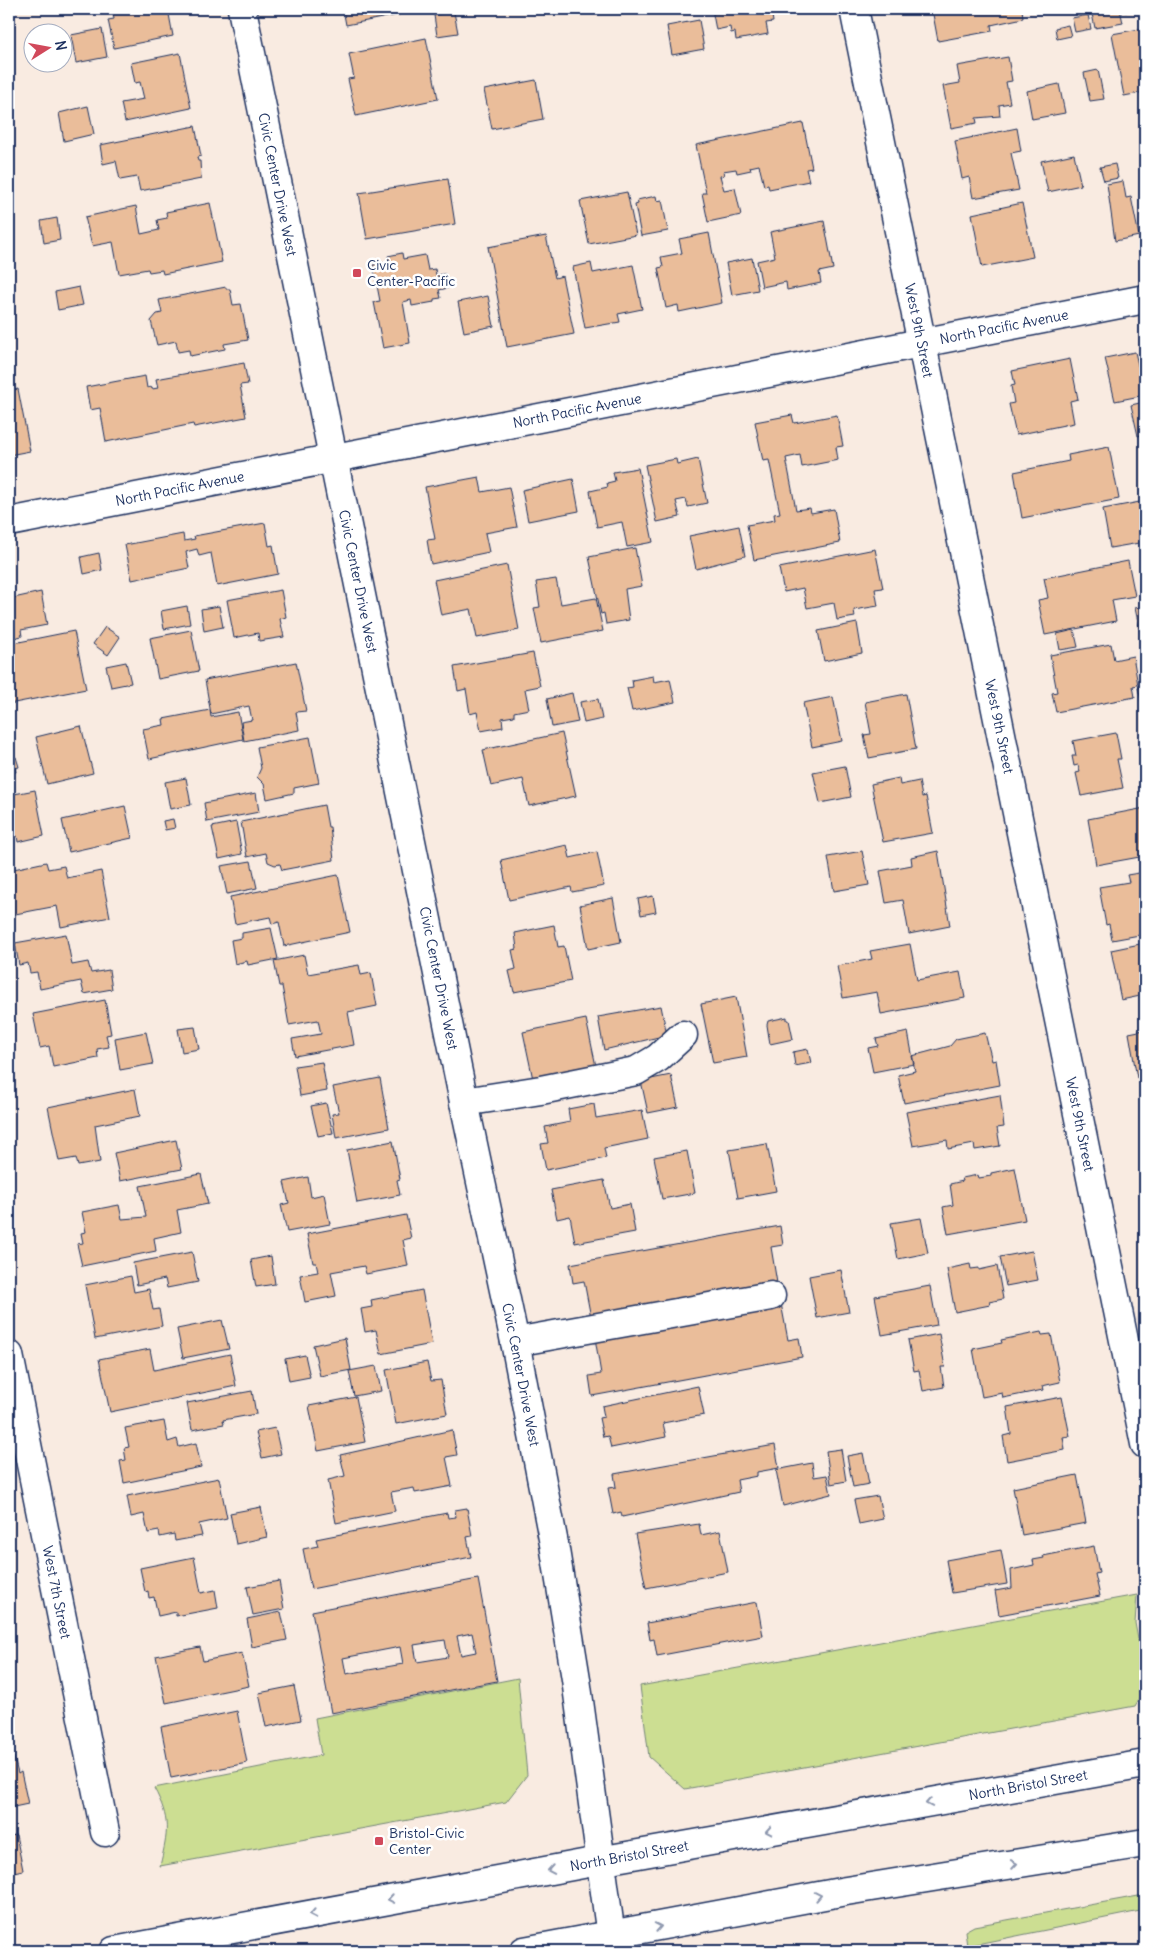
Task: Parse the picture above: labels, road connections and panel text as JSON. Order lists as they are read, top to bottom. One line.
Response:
{"streets":{"main road":["Civic Center Drive West","North Pacific Avenue","West 9th Street","West 7th Street","North Bristol Street"]},"crossings":[["Civic Center Drive West","North Pacific Avenue"],["Civic Center Drive West","North Bristol Street"],["North Pacific Avenue","West 9th Street"]],"places":{"transit":["Civic Center-Pacific","Bristol-Civic Center"]},"north":"right"}
